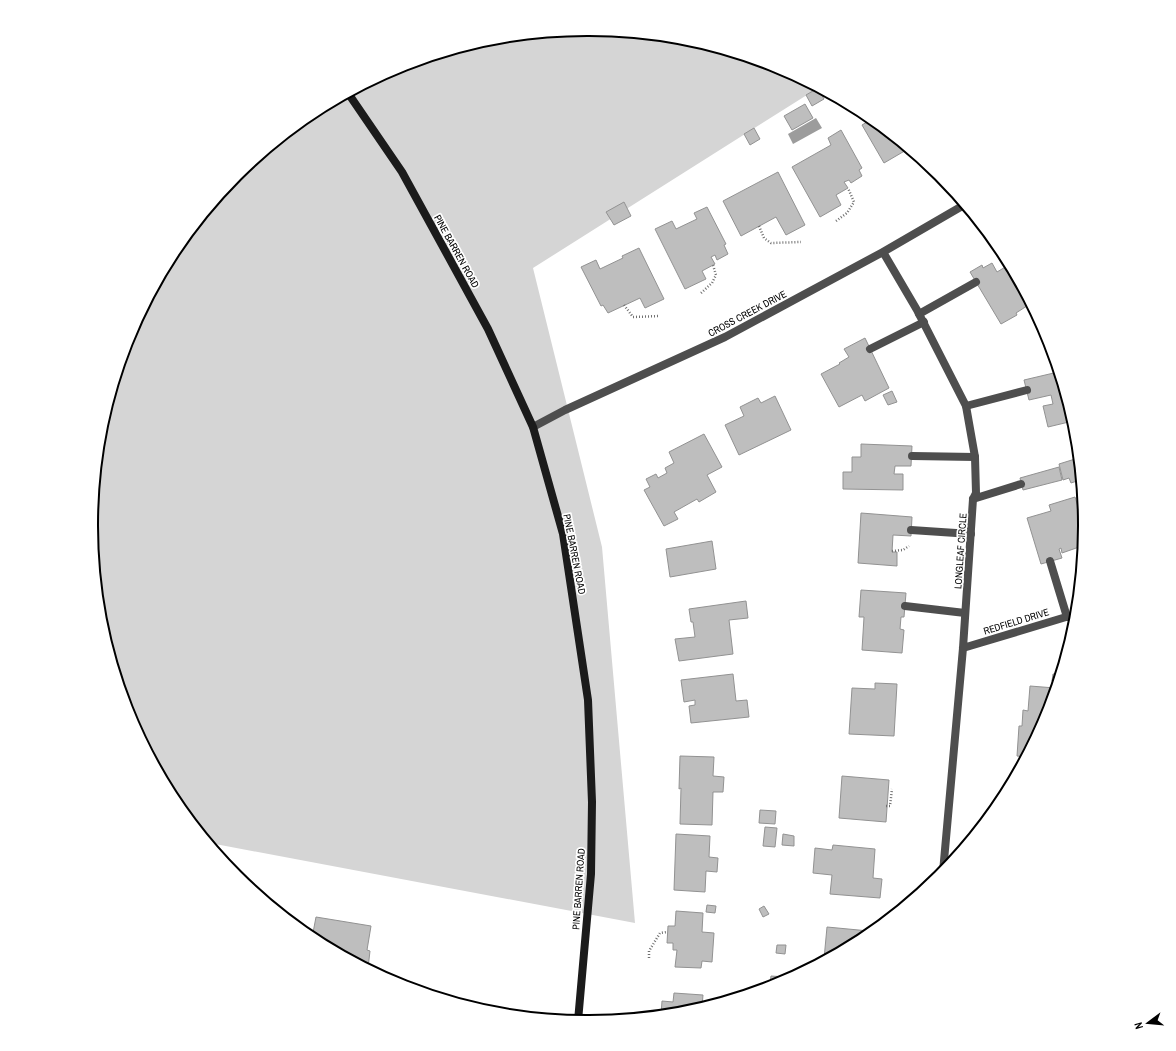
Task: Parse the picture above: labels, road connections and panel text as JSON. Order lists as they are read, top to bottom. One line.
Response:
{"streets":{"main road":["PINE BARREN ROAD"],"street":["CROSS CREEK DRIVE","LONGLEAF CIRCLE","REDFIELD DRIVE"]},"crossings":[["PINE BARREN ROAD","CROSS CREEK DRIVE"],["CROSS CREEK DRIVE","LONGLEAF CIRCLE"],["LONGLEAF CIRCLE","REDFIELD DRIVE"]],"north":"left"}
